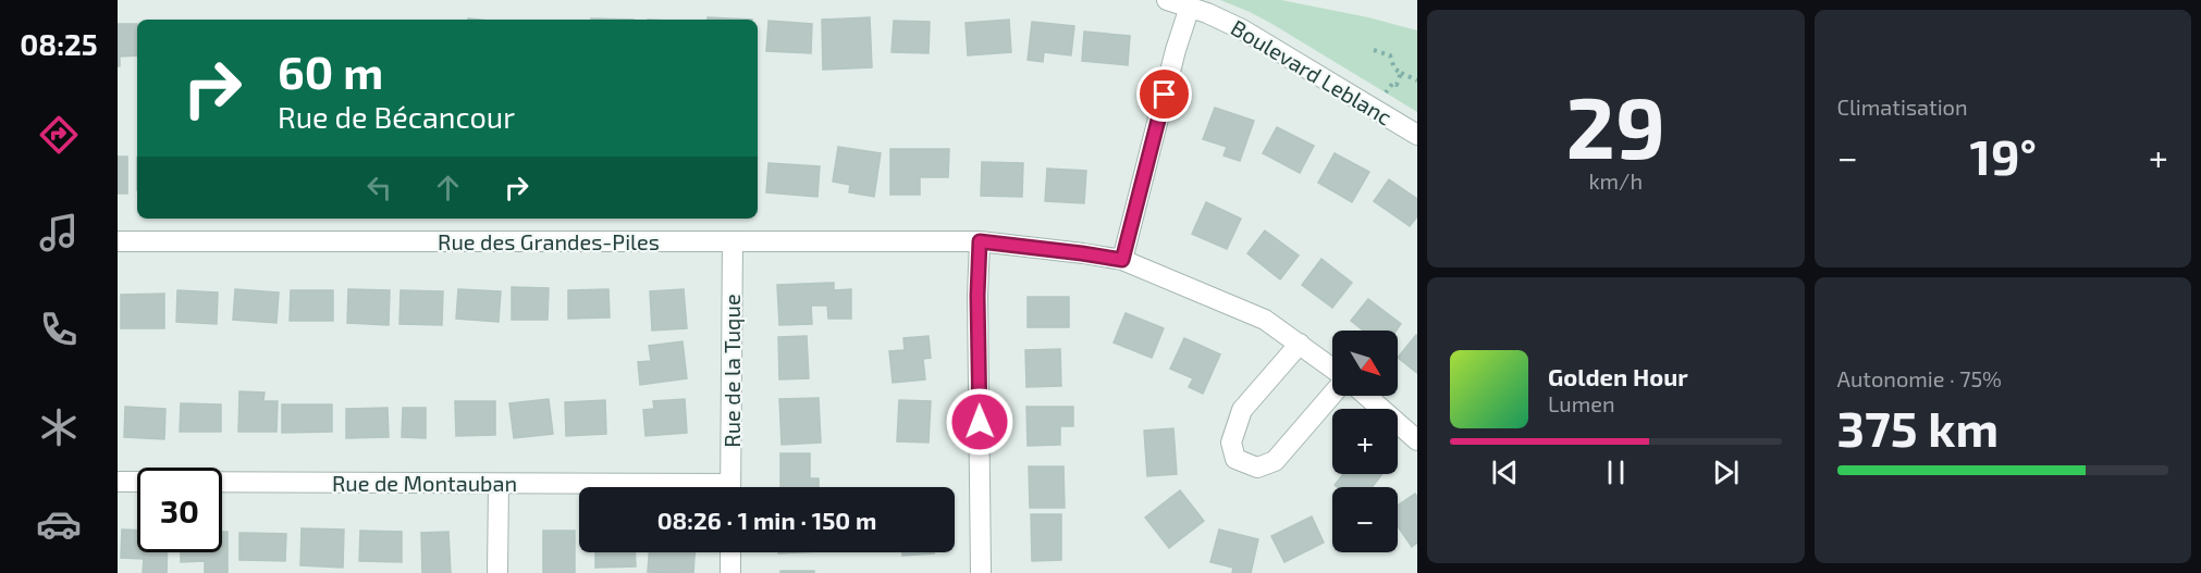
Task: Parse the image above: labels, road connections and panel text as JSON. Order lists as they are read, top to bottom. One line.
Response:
{"streets":{"street":["Boulevard Leblanc","Rue des Grandes-Piles","Rue de la Tuque","Rue de Montauban"]},"crossings":[["Rue des Grandes-Piles","Rue de la Tuque"]],"north":"bottom right","page":{"tabs":"08:25","tile":[["29","km/h"],"Climatisation",["Autonomie · 75%","375 km"]],"turn":["60 m","Rue de Bécancour"],"heat":["−","19°","+"],"map_buttons":["+","−"],"song":["Golden Hour","Lumen"],"limit":"30","trip":"08:26 · 1 min · 150 m"}}
